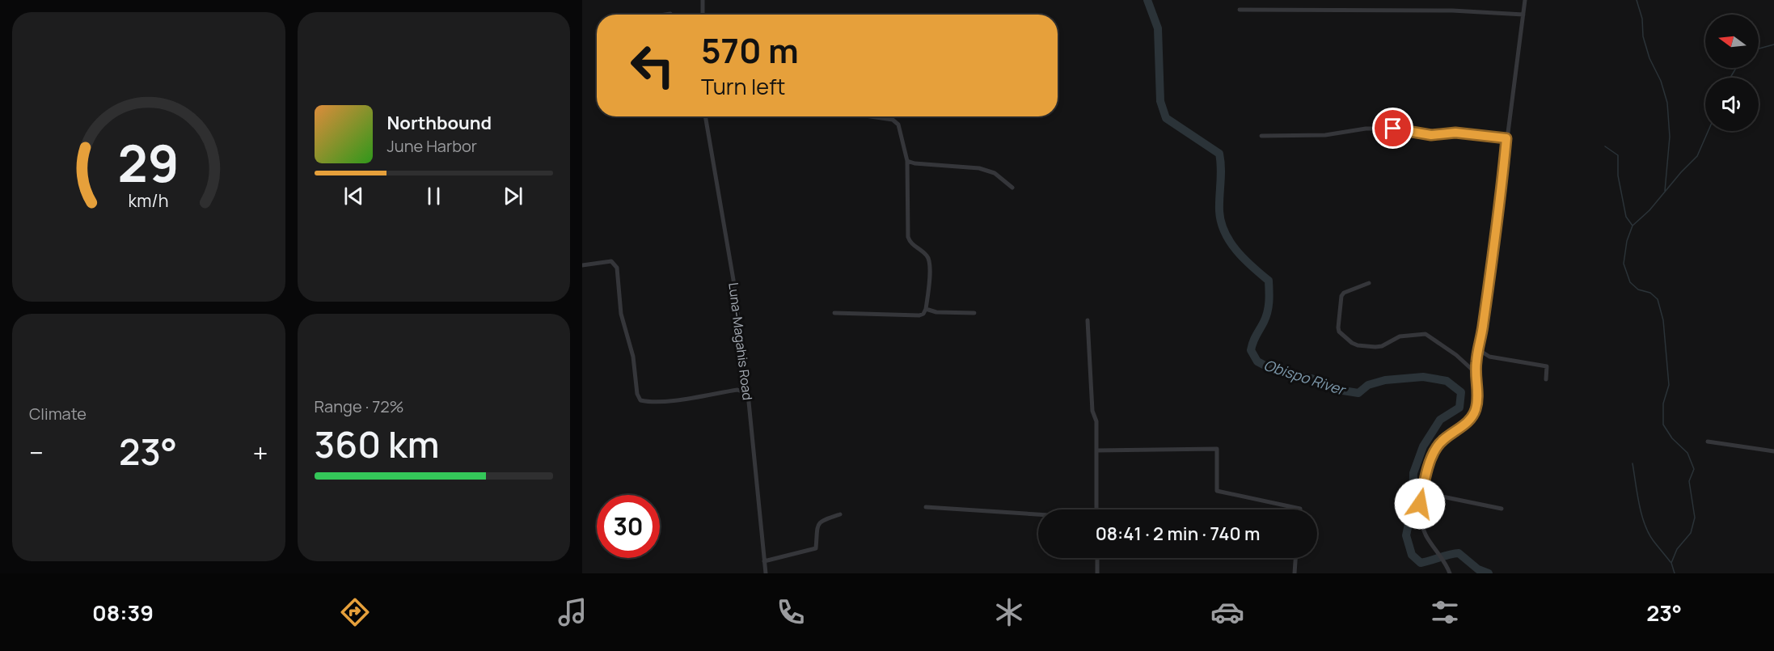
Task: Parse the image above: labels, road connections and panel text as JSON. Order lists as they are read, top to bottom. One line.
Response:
{"streets":{"street":["Luna-Magahis Road"]},"water":["Obispo River"],"north":"left","page":{"turn":["570 m","Turn left"],"song":["Northbound","June Harbor"],"tile":["Climate",["Range · 72%","360 km"]],"heat":["−","23°","+"],"limit":"30","trip":"08:41 · 2 min · 740 m","tabs":["08:39","23°"],"gauge":["29","km/h"]}}
